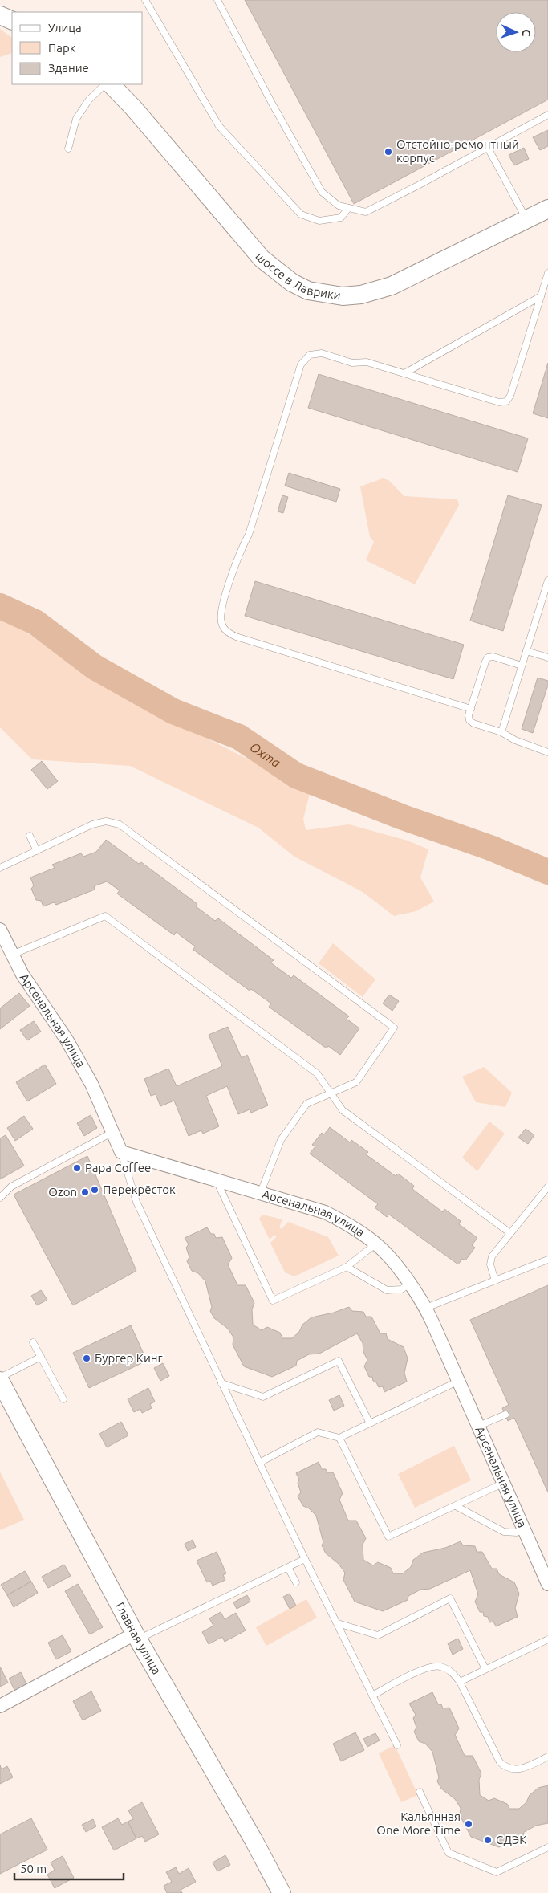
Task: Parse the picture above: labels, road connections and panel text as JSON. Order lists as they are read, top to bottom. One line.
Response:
{"streets":{"main road":["шоссе в Лаврики","Главная улица"],"street":["Арсенальная улица"]},"water":["Охта"],"places":["Отстойно-ремонтный корпус","Papa Coffee","Перекрёсток","Ozon","Бургер Кинг","Кальянная One More Time","СДЭК"],"legend":["Улица","Парк","Здание"],"scale_bar":"50 m","north":"right"}
